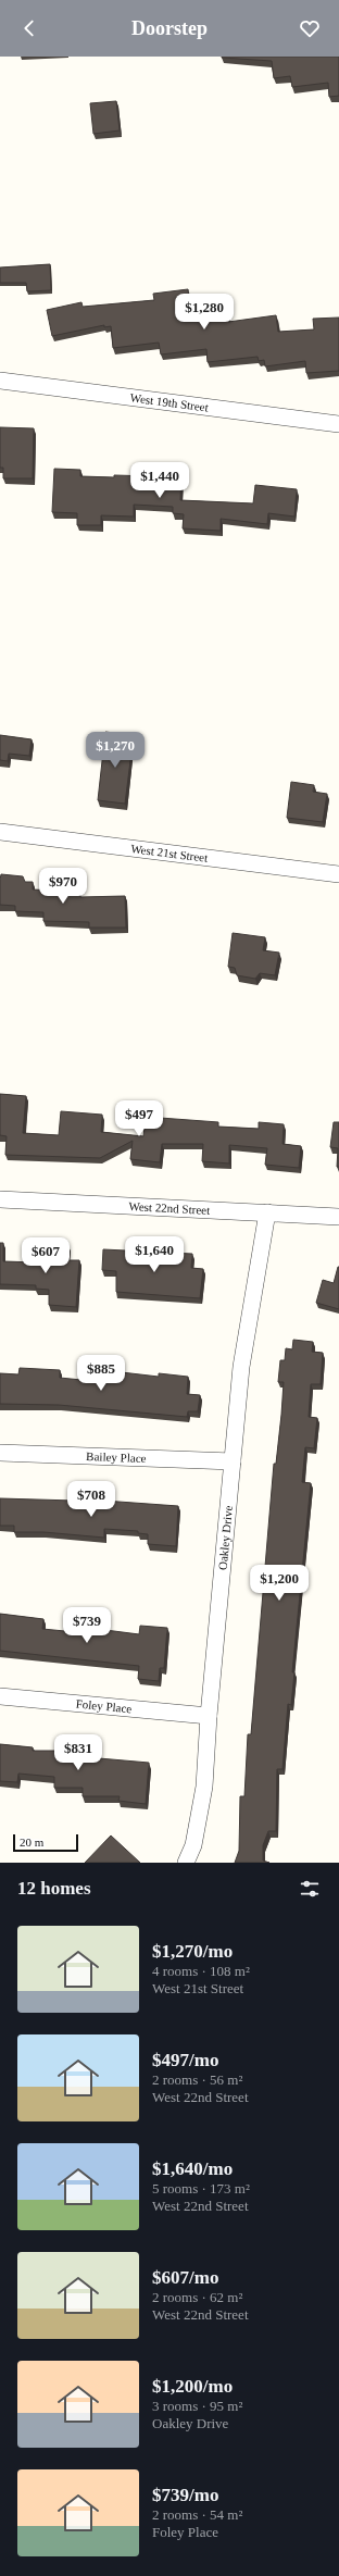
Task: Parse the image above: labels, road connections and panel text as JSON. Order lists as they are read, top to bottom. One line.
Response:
{"streets":{"street":["West 19th Street","West 21st Street","West 22nd Street","Bailey Place","Oakley Drive","Foley Place"]},"crossings":[["West 22nd Street","Oakley Drive"],["Bailey Place","Oakley Drive"],["Oakley Drive","Foley Place"]],"scale_bar":"20 m","page":{"header":"Doorstep","price":["$1,280","$1,440","$1,270","$970","$497","$1,640","$607","$885","$708","$1,200","$739","$831"],"scale":"20 m","heading":"12 homes","list":[{"name":"$1,270/mo","note":"4 rooms · 108 m² · West 21st Street"},{"name":"$497/mo","note":"2 rooms · 56 m² · West 22nd Street"},{"name":"$1,640/mo","note":"5 rooms · 173 m² · West 22nd Street"},{"name":"$607/mo","note":"2 rooms · 62 m² · West 22nd Street"},{"name":"$1,200/mo","note":"3 rooms · 95 m² · Oakley Drive"},{"name":"$739/mo","note":"2 rooms · 54 m² · Foley Place"}]}}
